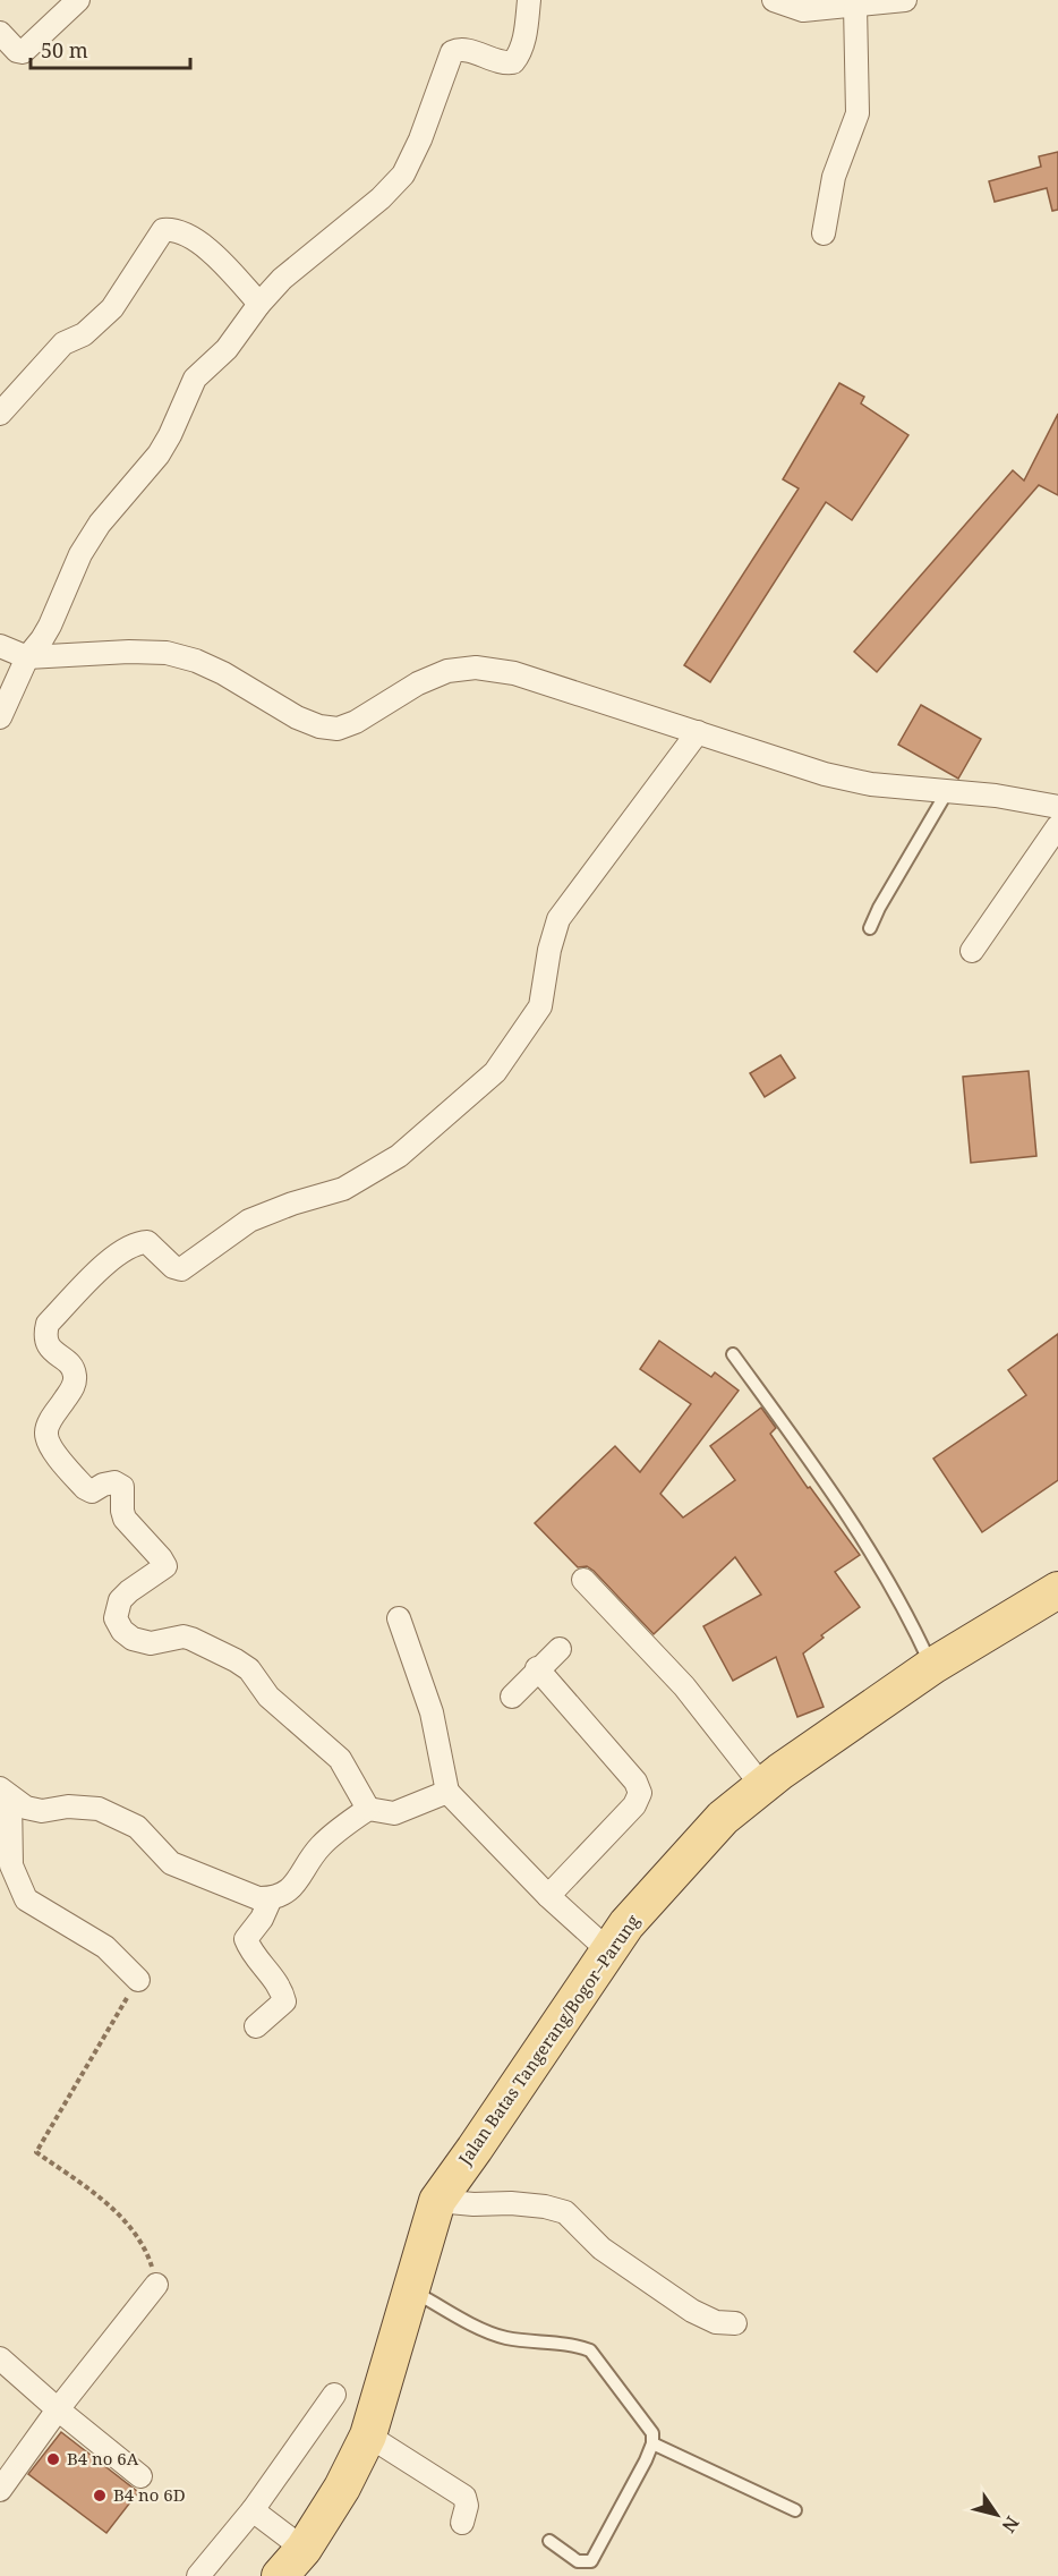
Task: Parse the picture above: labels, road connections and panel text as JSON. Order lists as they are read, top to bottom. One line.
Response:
{"streets":{"main road":["Jalan Batas Tangerang/Bogor–Parung"]},"places":["B4 no 6A","B4 no 6D"],"scale_bar":"50 m","north":"bottom right"}
